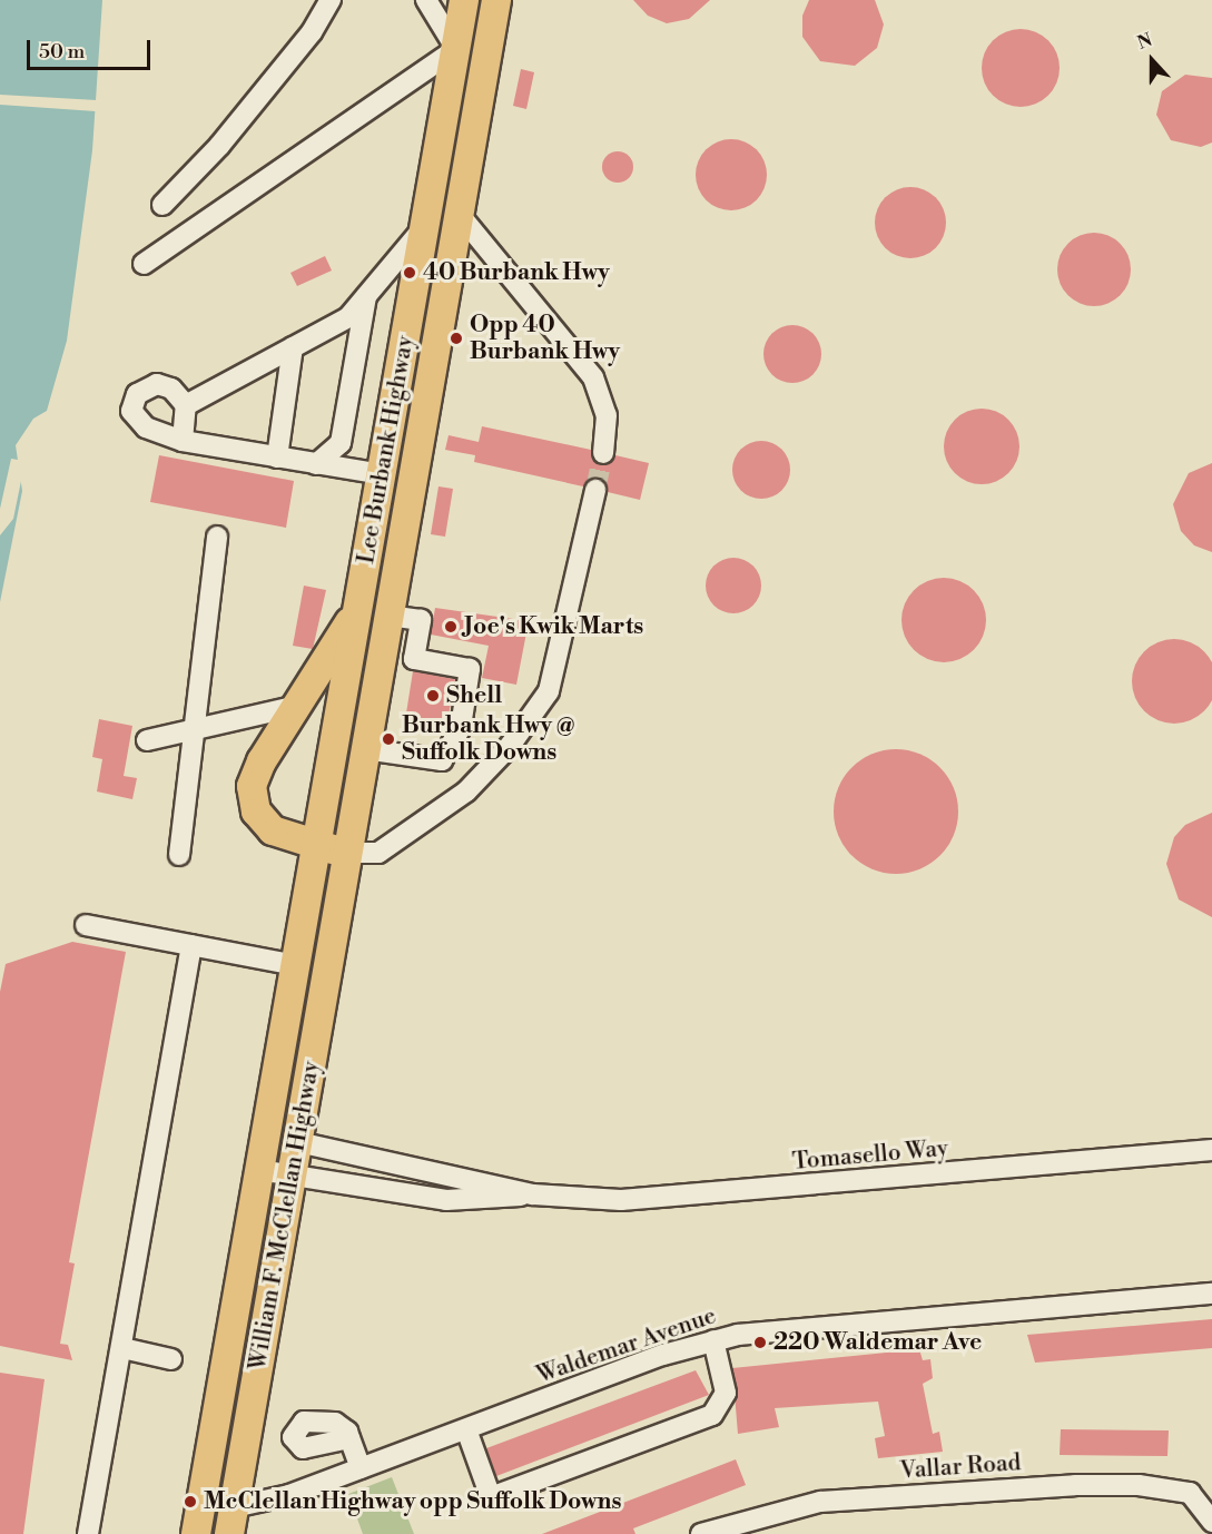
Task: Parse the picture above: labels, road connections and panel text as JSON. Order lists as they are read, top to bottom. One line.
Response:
{"streets":{"highway":["Lee Burbank Highway","William F. McClellan Highway"],"street":["Tomasello Way","Waldemar Avenue","Vallar Road"]},"crossings":[["Lee Burbank Highway","William F. McClellan Highway"],["Tomasello Way","William F. McClellan Highway"],["William F. McClellan Highway","Waldemar Avenue"]],"places":["40 Burbank Hwy","Opp 40 Burbank Hwy","Joe's Kwik Marts","Shell","Burbank Hwy @ Suffolk Downs","220 Waldemar Ave","McClellan Highway opp Suffolk Downs"],"scale_bar":"50 m","north":"top"}
